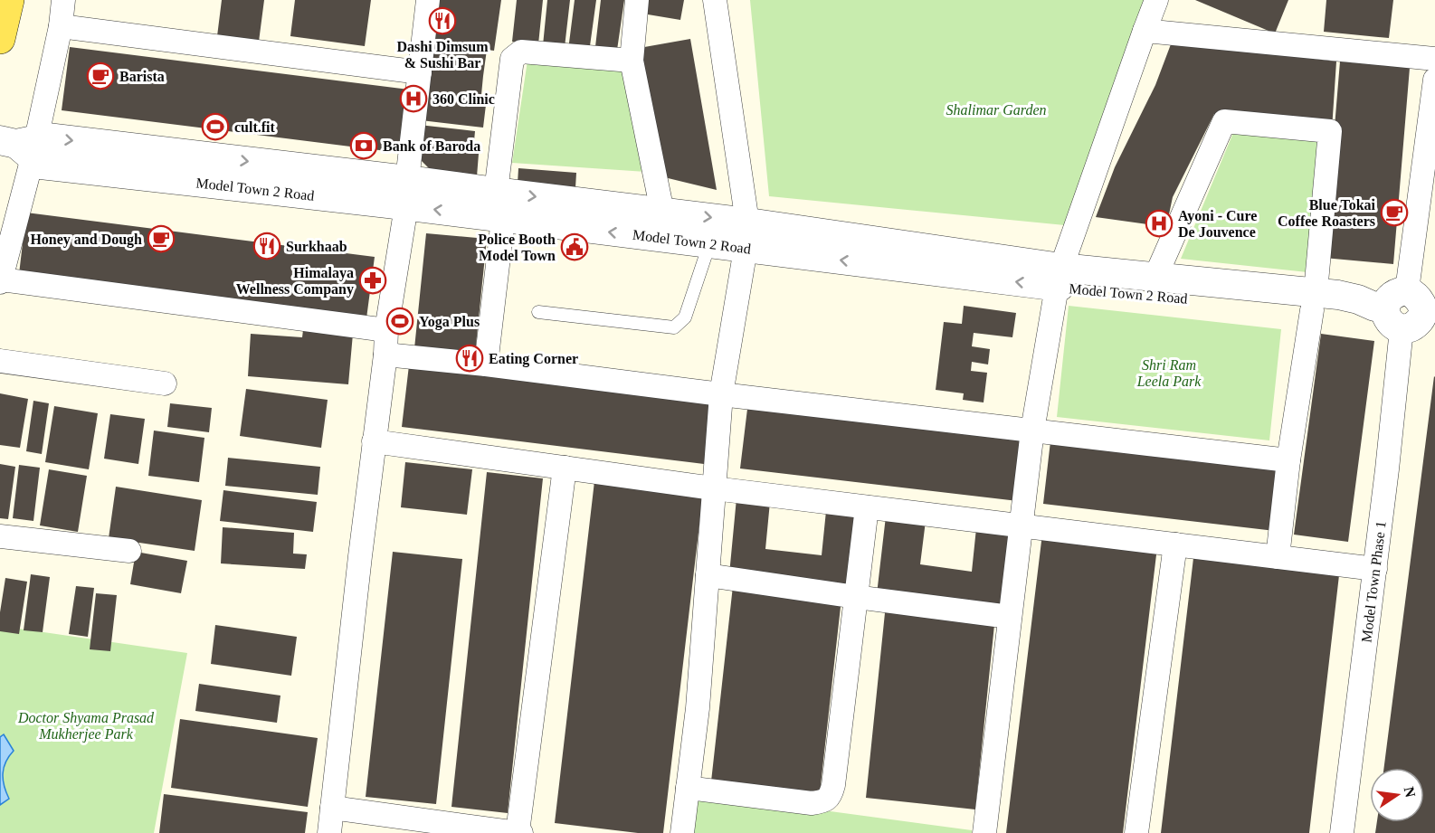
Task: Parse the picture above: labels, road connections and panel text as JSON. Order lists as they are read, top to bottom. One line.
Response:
{"streets":{"street":["Model Town 2 Road","Model Town Phase 1"]},"parks":["Shalimar Garden","Shri Ram Leela Park","Doctor Shyama Prasad Mukherjee Park"],"places":{"restaurant":["Dashi Dimsum & Sushi Bar","Surkhaab","Eating Corner"],"cafe":["Barista","Blue Tokai Coffee Roasters","Honey and Dough"],"hospital":["360 Clinic","Ayoni - Cure De Jouvence"],"sports":["cult.fit","Yoga Plus"],"bank":["Bank of Baroda"],"public building":["Police Booth Model Town"],"pharmacy":["Himalaya Wellness Company"]},"north":"right"}
